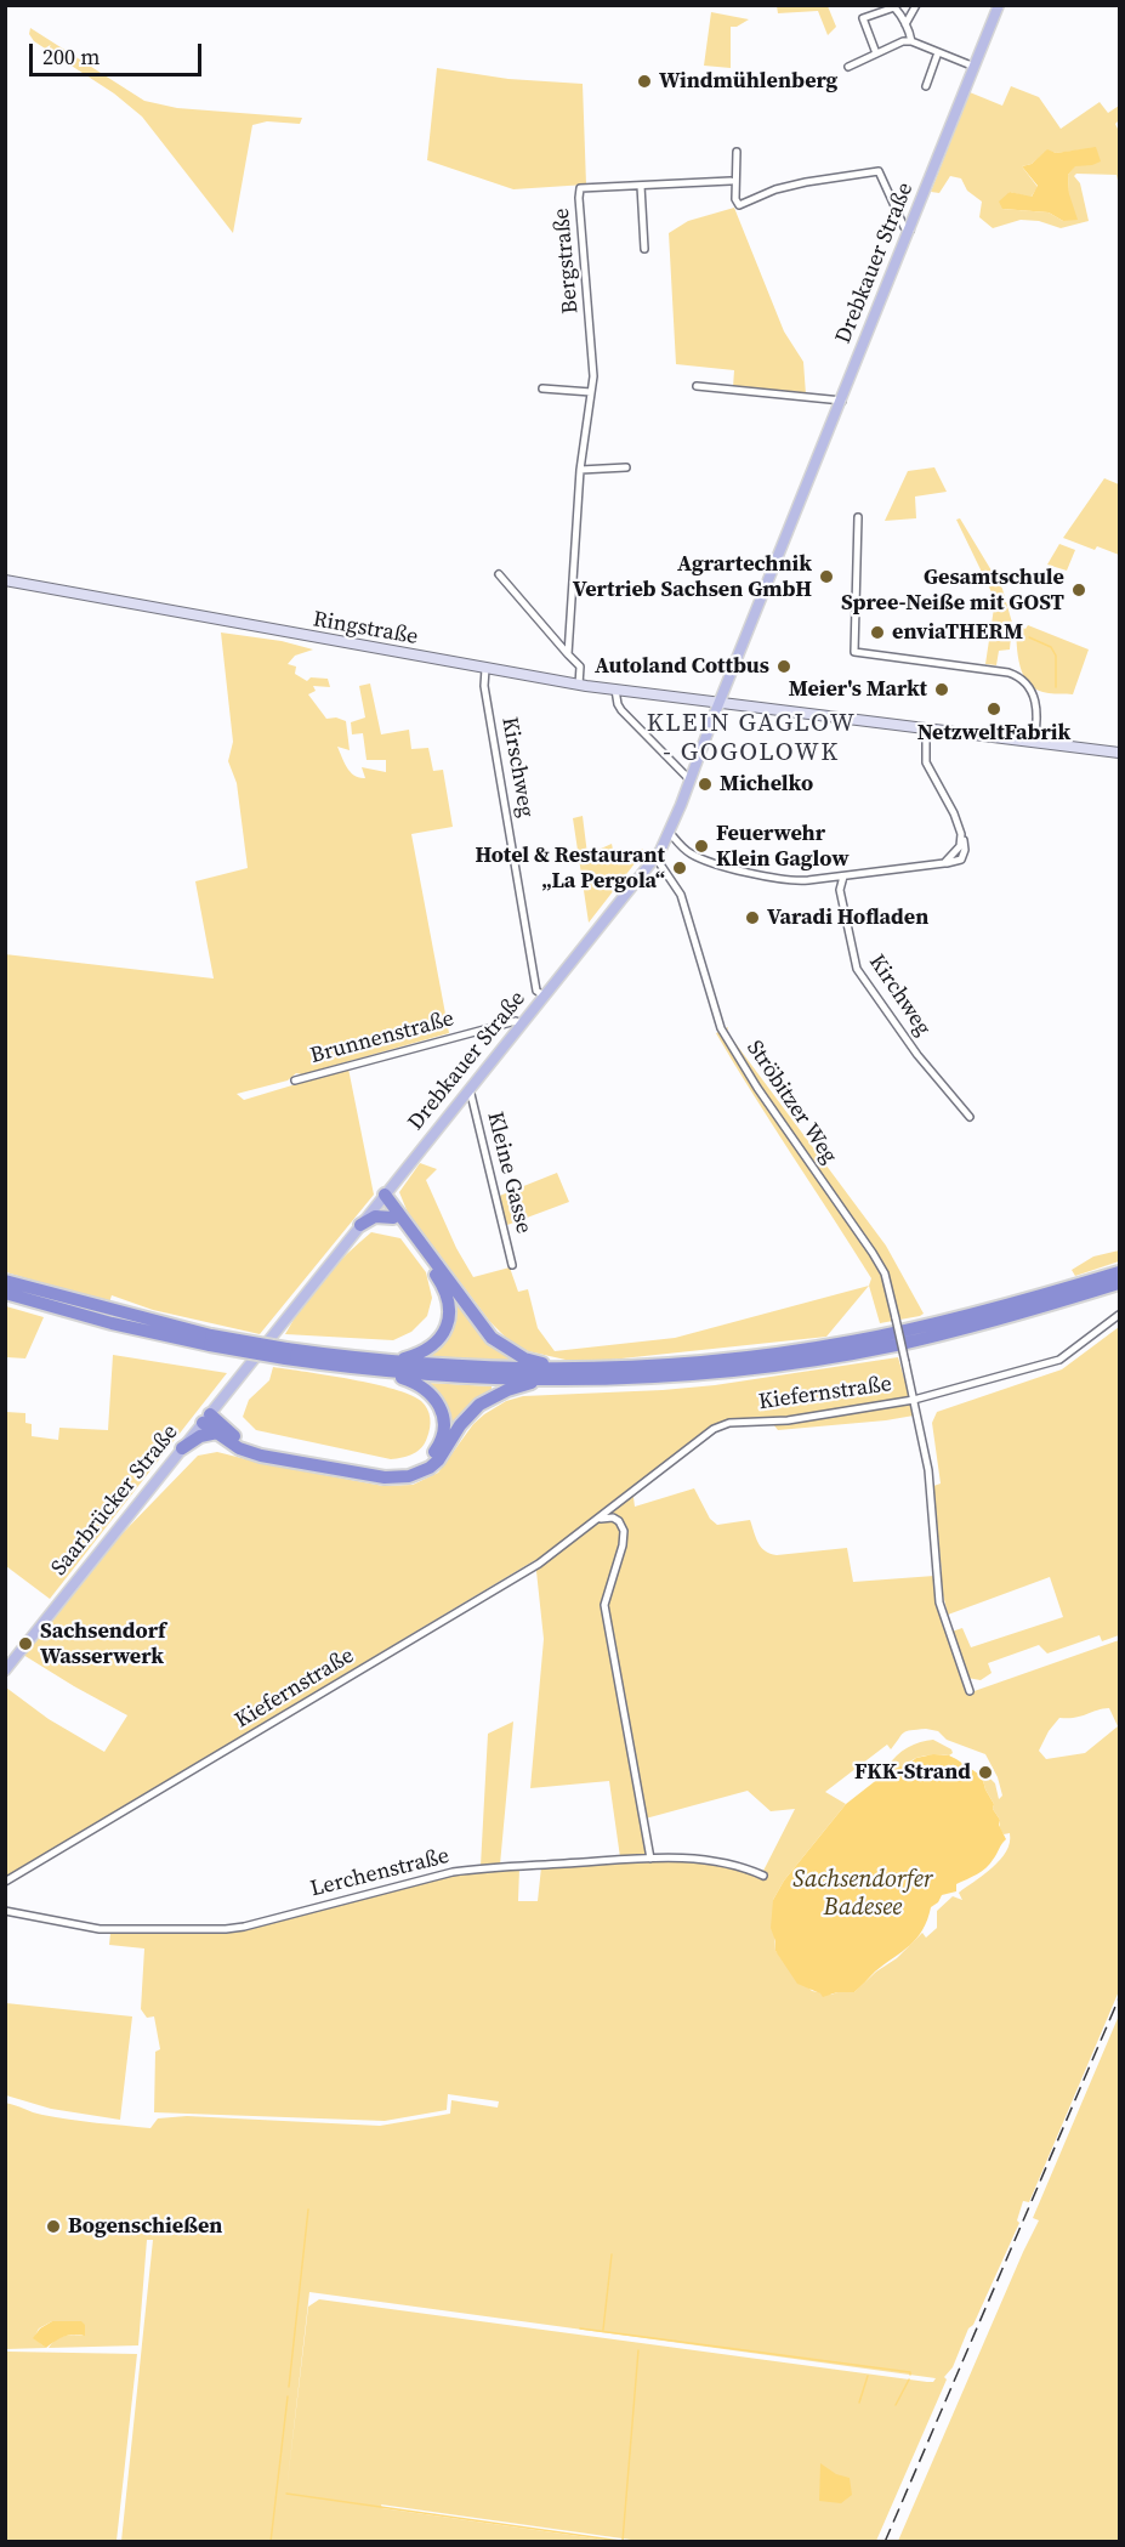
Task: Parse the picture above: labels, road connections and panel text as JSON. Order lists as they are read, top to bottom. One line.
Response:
{"streets":{"main road":["Drebkauer Straße","Ringstraße","Saarbrücker Straße"],"street":["Bergstraße","Kirschweg","Kirchweg","Brunnenstraße","Ströbitzer Weg","Kleine Gasse","Kiefernstraße","Lerchenstraße"]},"crossings":[["Bergstraße","Ringstraße"],["Drebkauer Straße","Ringstraße"],["Drebkauer Straße","Kirschweg"],["Drebkauer Straße","Brunnenstraße"],["Drebkauer Straße","Ströbitzer Weg"],["Drebkauer Straße","Kleine Gasse"],["Drebkauer Straße","Saarbrücker Straße"],["Ringstraße","Kirschweg"],["Ströbitzer Weg","Kiefernstraße"]],"districts":["KLEIN GAGLOW - GOGOLOWK"],"water":["Sachsendorfer Badesee"],"places":["Windmühlenberg","Agrartechnik Vertrieb Sachsen GmbH","Gesamtschule Spree-Neiße mit GOST","enviaTHERM","Autoland Cottbus","Meier's Markt","NetzweltFabrik","Michelko","Feuerwehr Klein Gaglow","Hotel & Restaurant „La Pergola“","Varadi Hofladen","Sachsendorf Wasserwerk","FKK-Strand","Bogenschießen"],"scale_bar":"200 m"}
